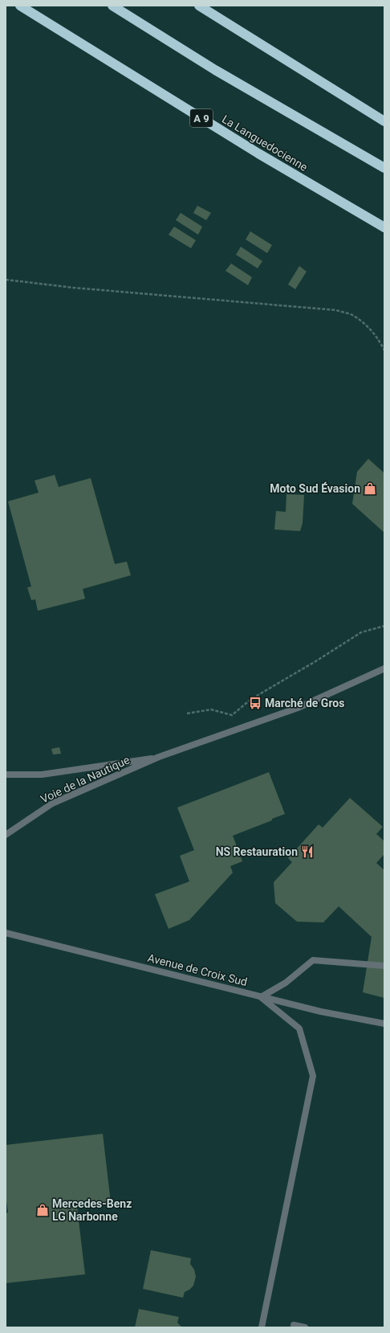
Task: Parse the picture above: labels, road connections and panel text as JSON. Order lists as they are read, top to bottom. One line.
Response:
{"streets":{"highway":["A 9","La Languedocienne"],"street":["Voie de la Nautique","Avenue de Croix Sud"]},"places":{"shop":["Moto Sud Évasion","Mercedes-Benz LG Narbonne"],"bus stop":["Marché de Gros"],"restaurant":["NS Restauration"]}}
